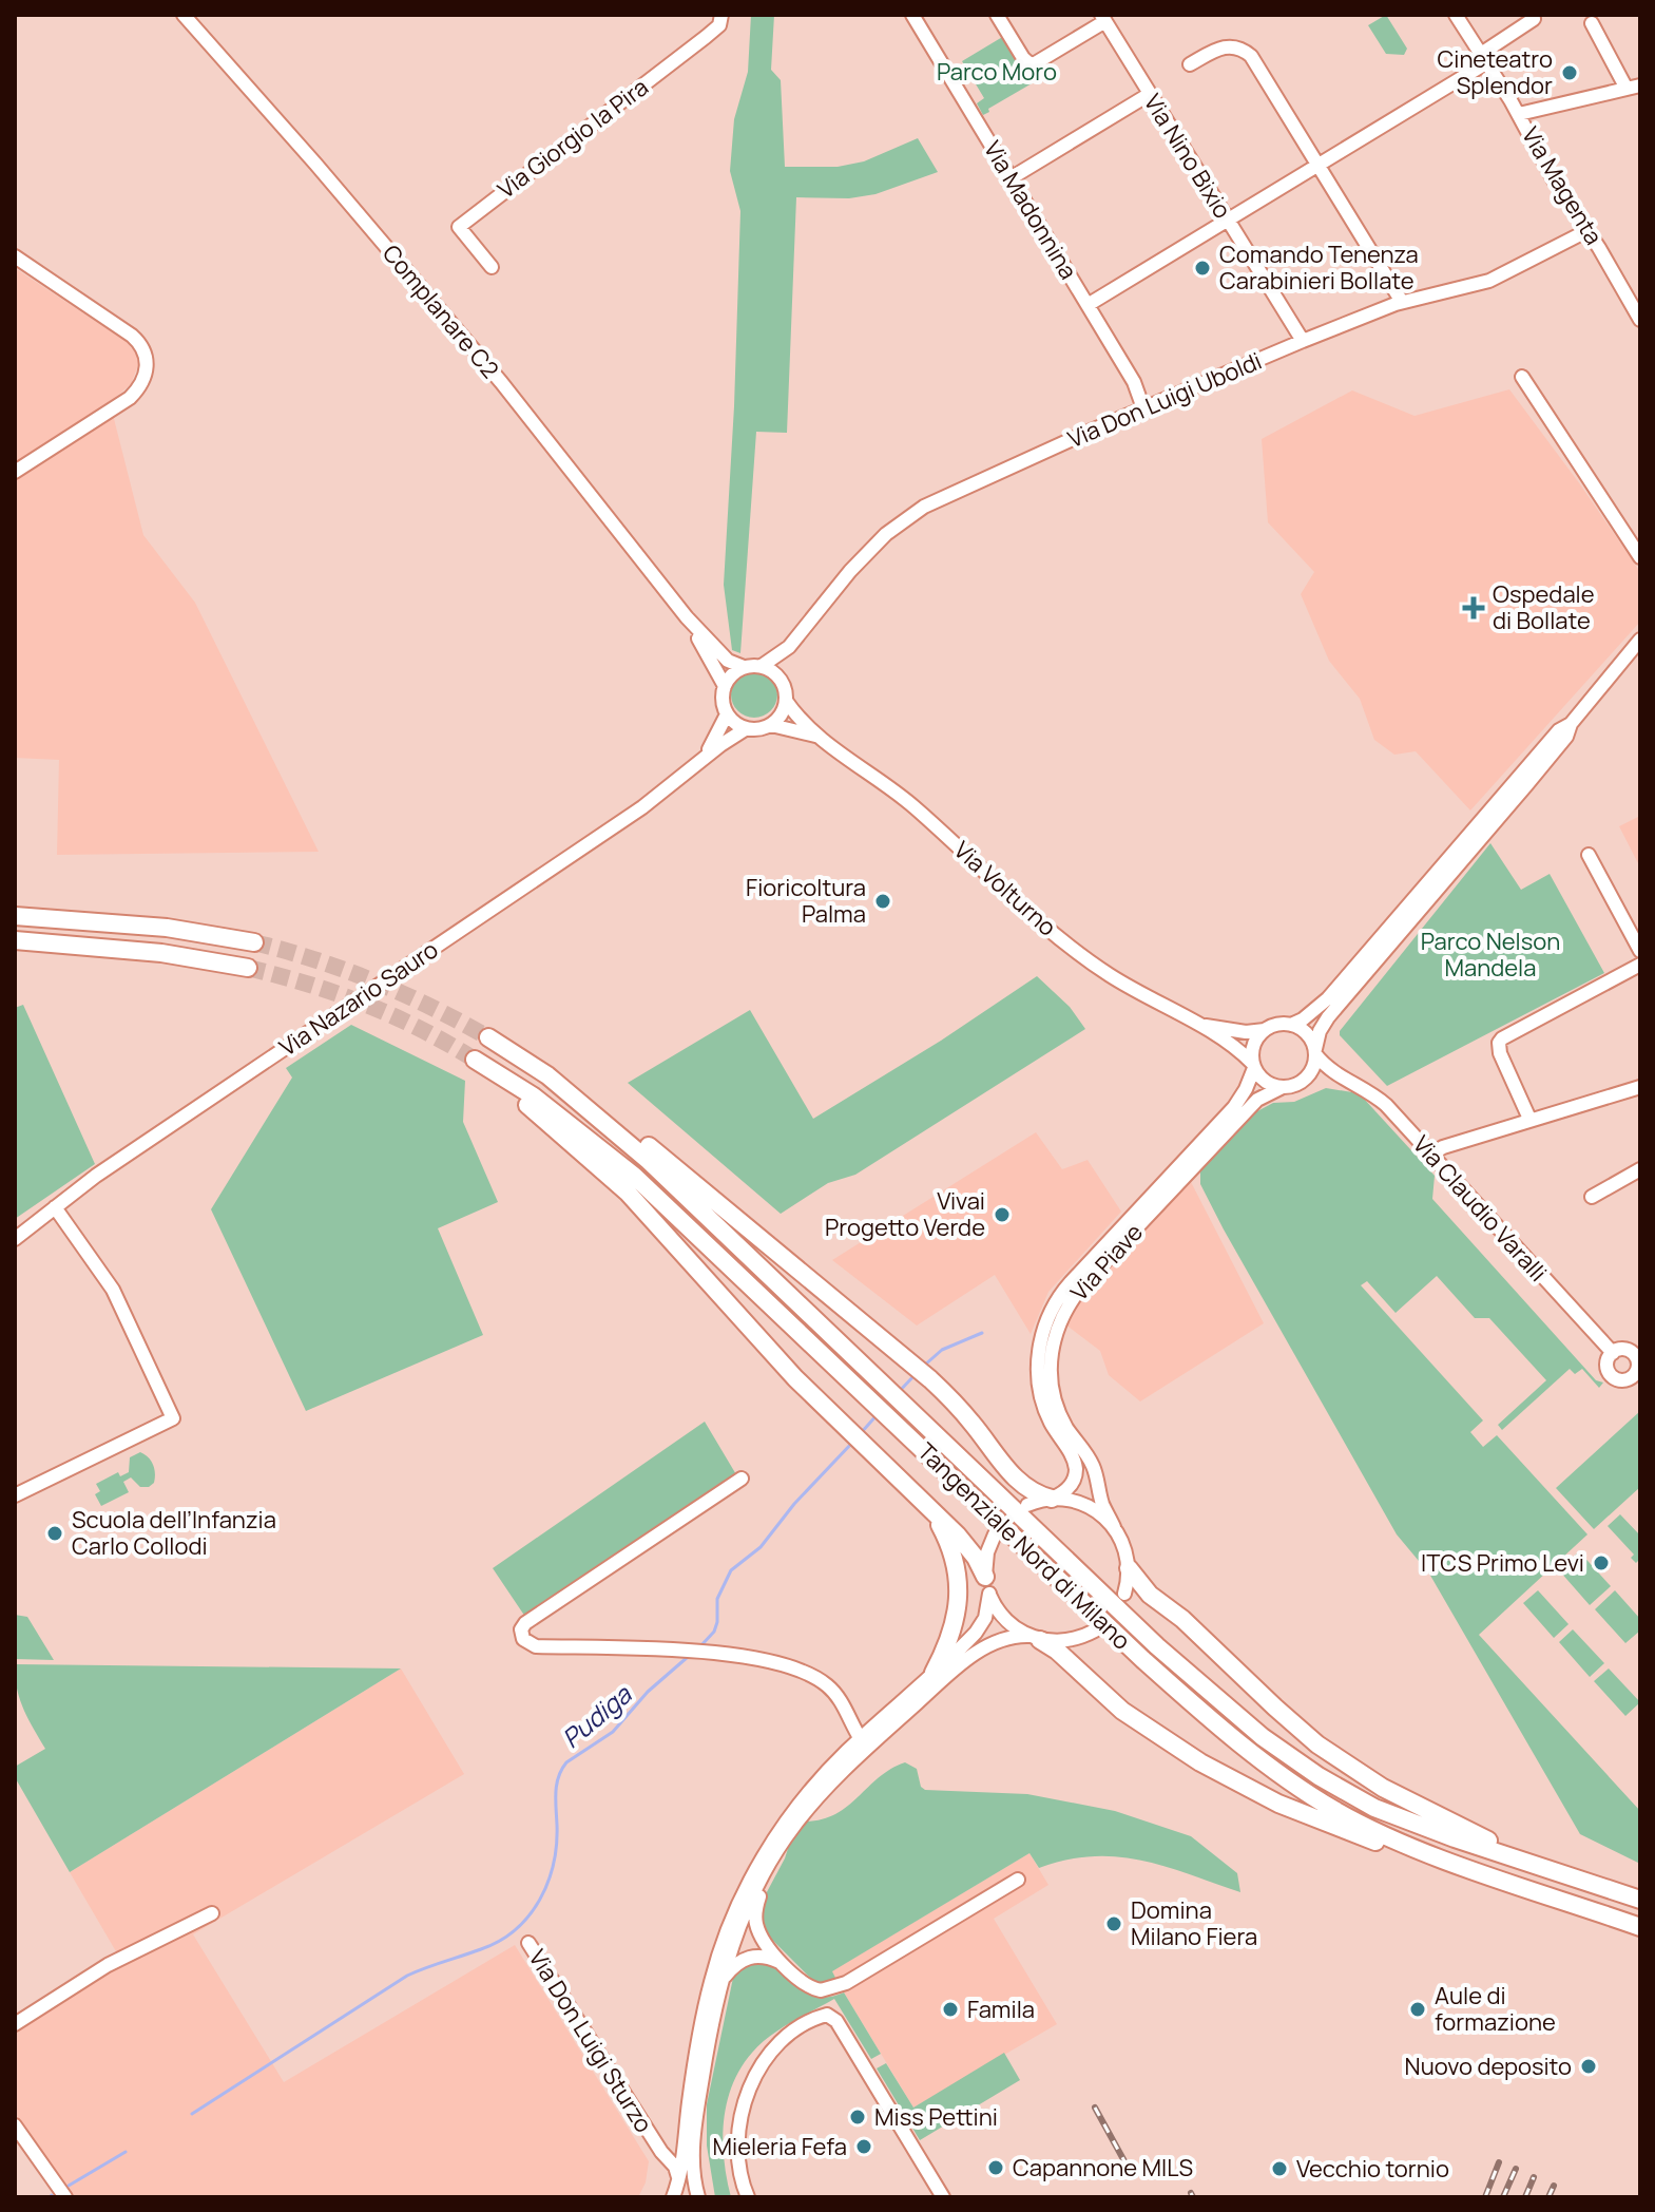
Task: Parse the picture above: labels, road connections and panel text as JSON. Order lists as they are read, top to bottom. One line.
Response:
{"streets":{"highway":["Tangenziale Nord di Milano"],"street":["Via Giorgio la Pira","Via Nino Bixio","Via Magenta","Via Madonnina","Complanare C2","Via Don Luigi Uboldi","Via Volturno","Via Nazario Sauro","Via Claudio Varalli","Via Piave","Via Don Luigi Sturzo"]},"crossings":[["Via Nino Bixio","Via Don Luigi Uboldi"],["Via Magenta","Via Don Luigi Uboldi"],["Via Madonnina","Via Don Luigi Uboldi"],["Complanare C2","Via Don Luigi Uboldi"],["Complanare C2","Via Volturno"],["Complanare C2","Via Nazario Sauro"],["Via Don Luigi Uboldi","Via Volturno"],["Via Don Luigi Uboldi","Via Nazario Sauro"],["Via Volturno","Via Nazario Sauro"],["Via Volturno","Via Claudio Varalli"],["Via Volturno","Via Piave"],["Via Claudio Varalli","Via Piave"],["Via Piave","Tangenziale Nord di Milano"]],"water":["Pudiga"],"parks":["Parco Moro","Parco Nelson Mandela"],"places":{"other":["Cineteatro Splendor","Comando Tenenza Carabinieri Bollate","Fioricoltura Palma","Vivai Progetto Verde","Scuola dell’Infanzia Carlo Collodi","ITCS Primo Levi","Domina Milano Fiera","Famila","Aule di formazione","Nuovo deposito","Miss Pettini","Mieleria Fefa","Capannone MILS","Vecchio tornio"],"health":["Ospedale di Bollate"]}}
